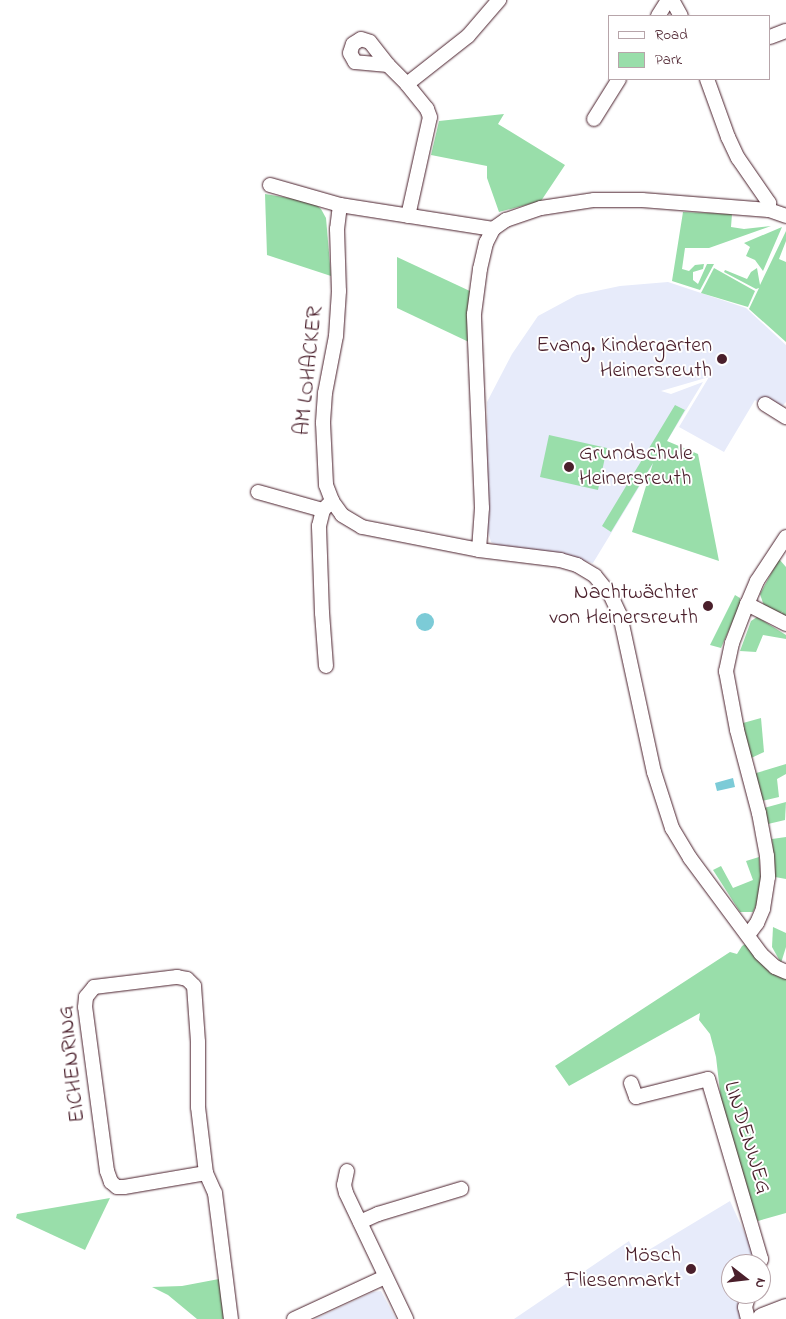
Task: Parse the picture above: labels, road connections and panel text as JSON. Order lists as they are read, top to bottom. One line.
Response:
{"streets":{"street":["AM LOHACKER","EICHENRING","LINDENWEG"]},"places":["Evang. Kindergarten Heinersreuth","Grundschule Heinersreuth","Nachtwächter von Heinersreuth","Mösch Fliesenmarkt"],"legend":["Road","Park"],"north":"right"}
